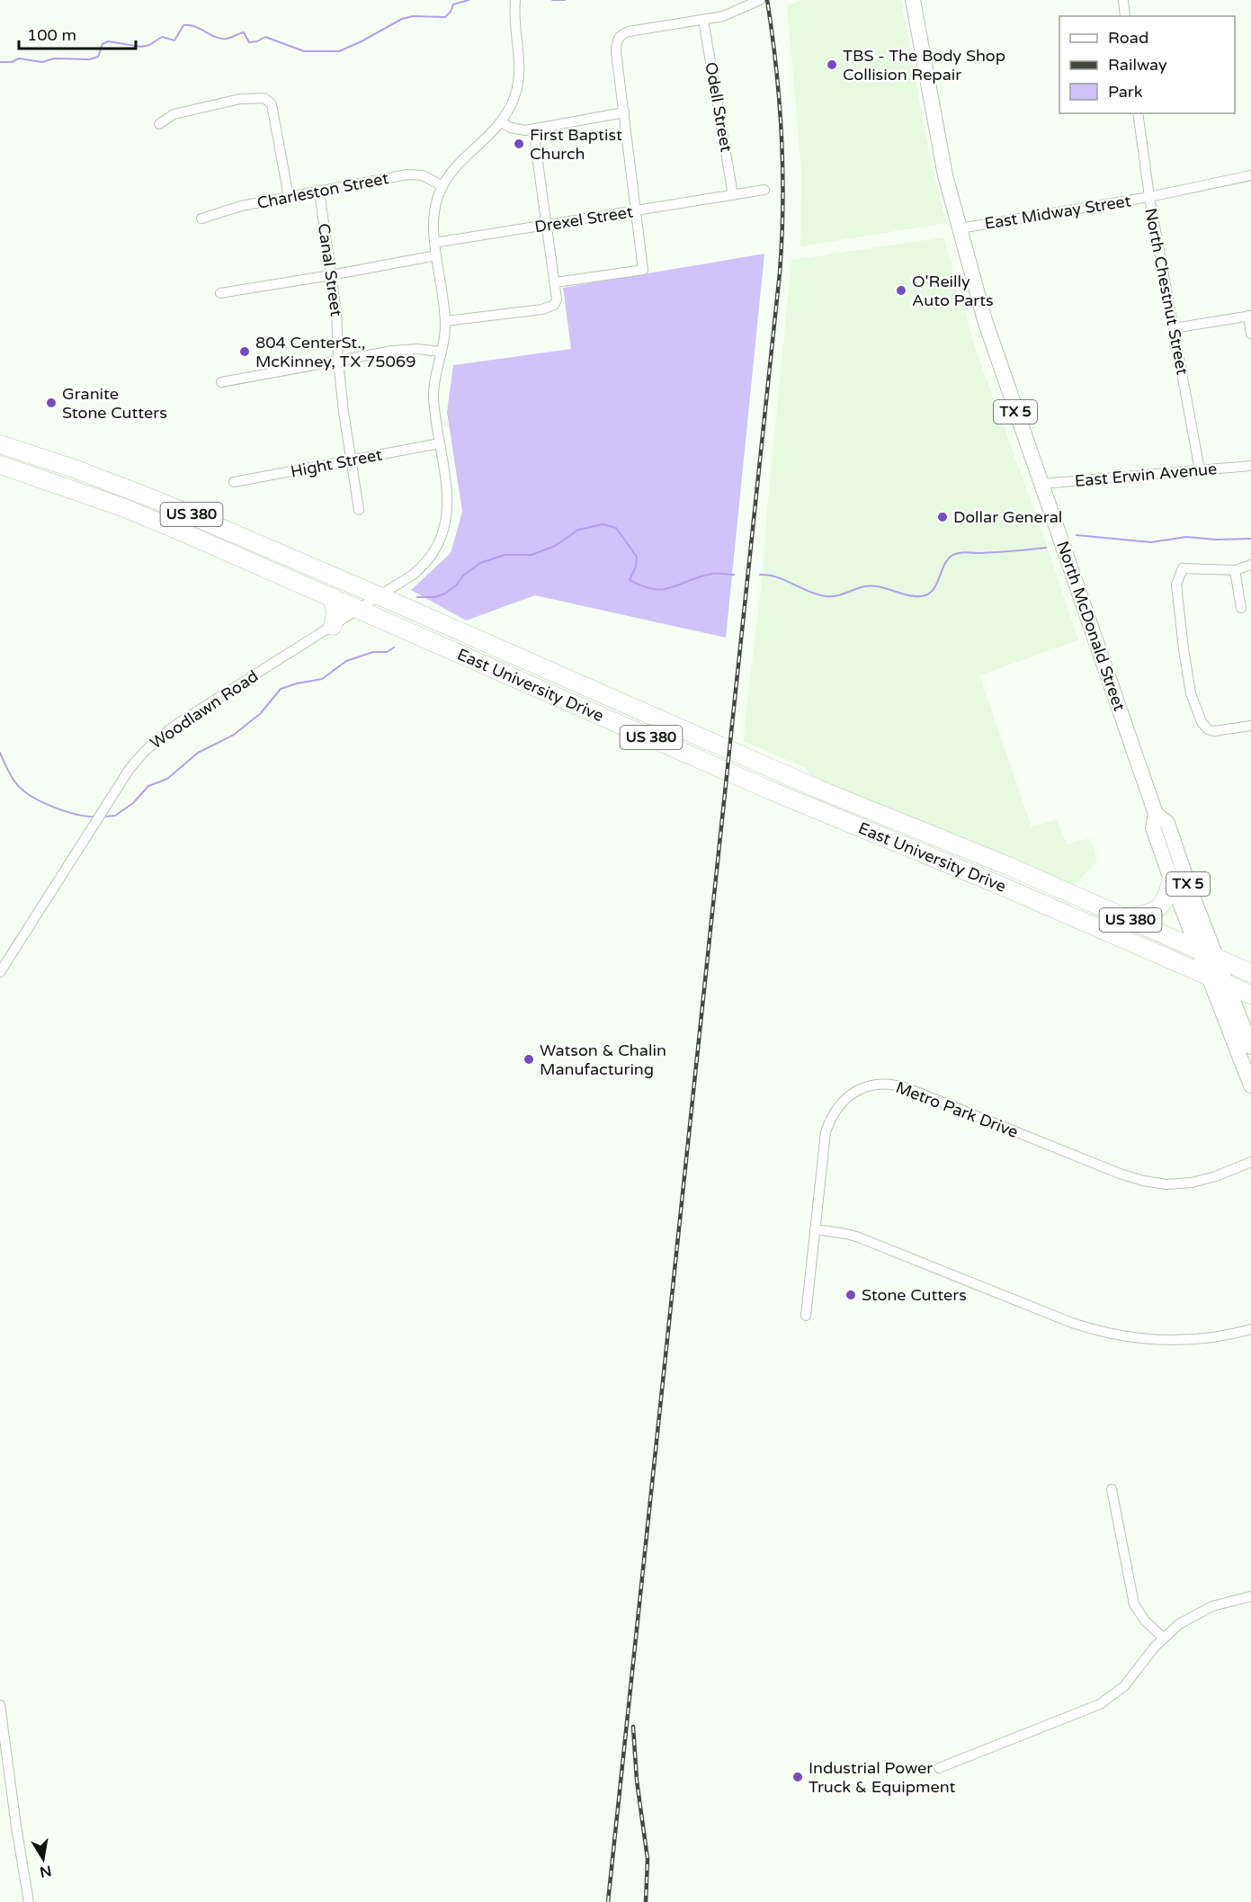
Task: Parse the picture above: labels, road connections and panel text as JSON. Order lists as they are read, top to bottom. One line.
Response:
{"streets":{"highway":["US 380","East University Drive"],"main road":["TX 5","North McDonald Street"],"street":["Odell Street","Charleston Street","East Midway Street","Drexel Street","Canal Street","North Chestnut Street","Hight Street","East Erwin Avenue","Woodlawn Road","Metro Park Drive"]},"crossings":[["Odell Street","Drexel Street"],["Charleston Street","Canal Street"],["Charleston Street","Woodlawn Road"],["East Midway Street","North Chestnut Street"],["East Midway Street","North McDonald Street"],["Drexel Street","Woodlawn Road"],["Canal Street","Hight Street"],["North Chestnut Street","East Erwin Avenue"],["Hight Street","Woodlawn Road"],["East Erwin Avenue","North McDonald Street"],["US 380","North McDonald Street"],["US 380","East University Drive"],["North McDonald Street","East University Drive"],["East University Drive","Woodlawn Road"]],"places":["TBS - The Body Shop Collision Repair","First Baptist Church","O'Reilly Auto Parts","804 CenterSt., McKinney, TX 75069","Granite Stone Cutters","Dollar General","Watson & Chalin Manufacturing","Stone Cutters","Industrial Power Truck & Equipment"],"legend":["Road","Railway","Park"],"scale_bar":"100 m","north":"bottom"}
